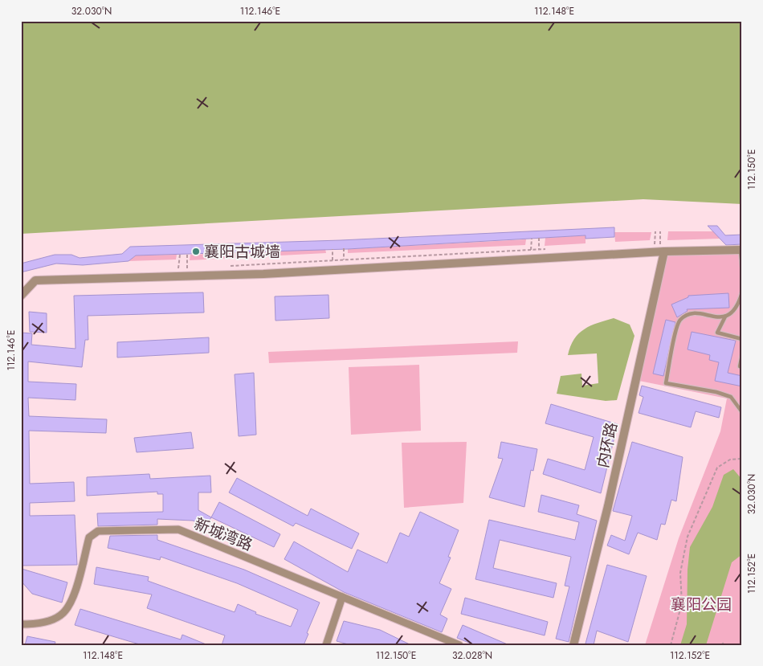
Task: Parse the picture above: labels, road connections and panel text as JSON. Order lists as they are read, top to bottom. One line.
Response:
{"streets":{"street":["内环路","新城湾路"]},"parks":["襄阳公园"],"places":["襄阳古城墙"],"coordinates":["32.030°N","112.146°E","112.148°E","112.150°E","112.152°E","32.028°N"]}
